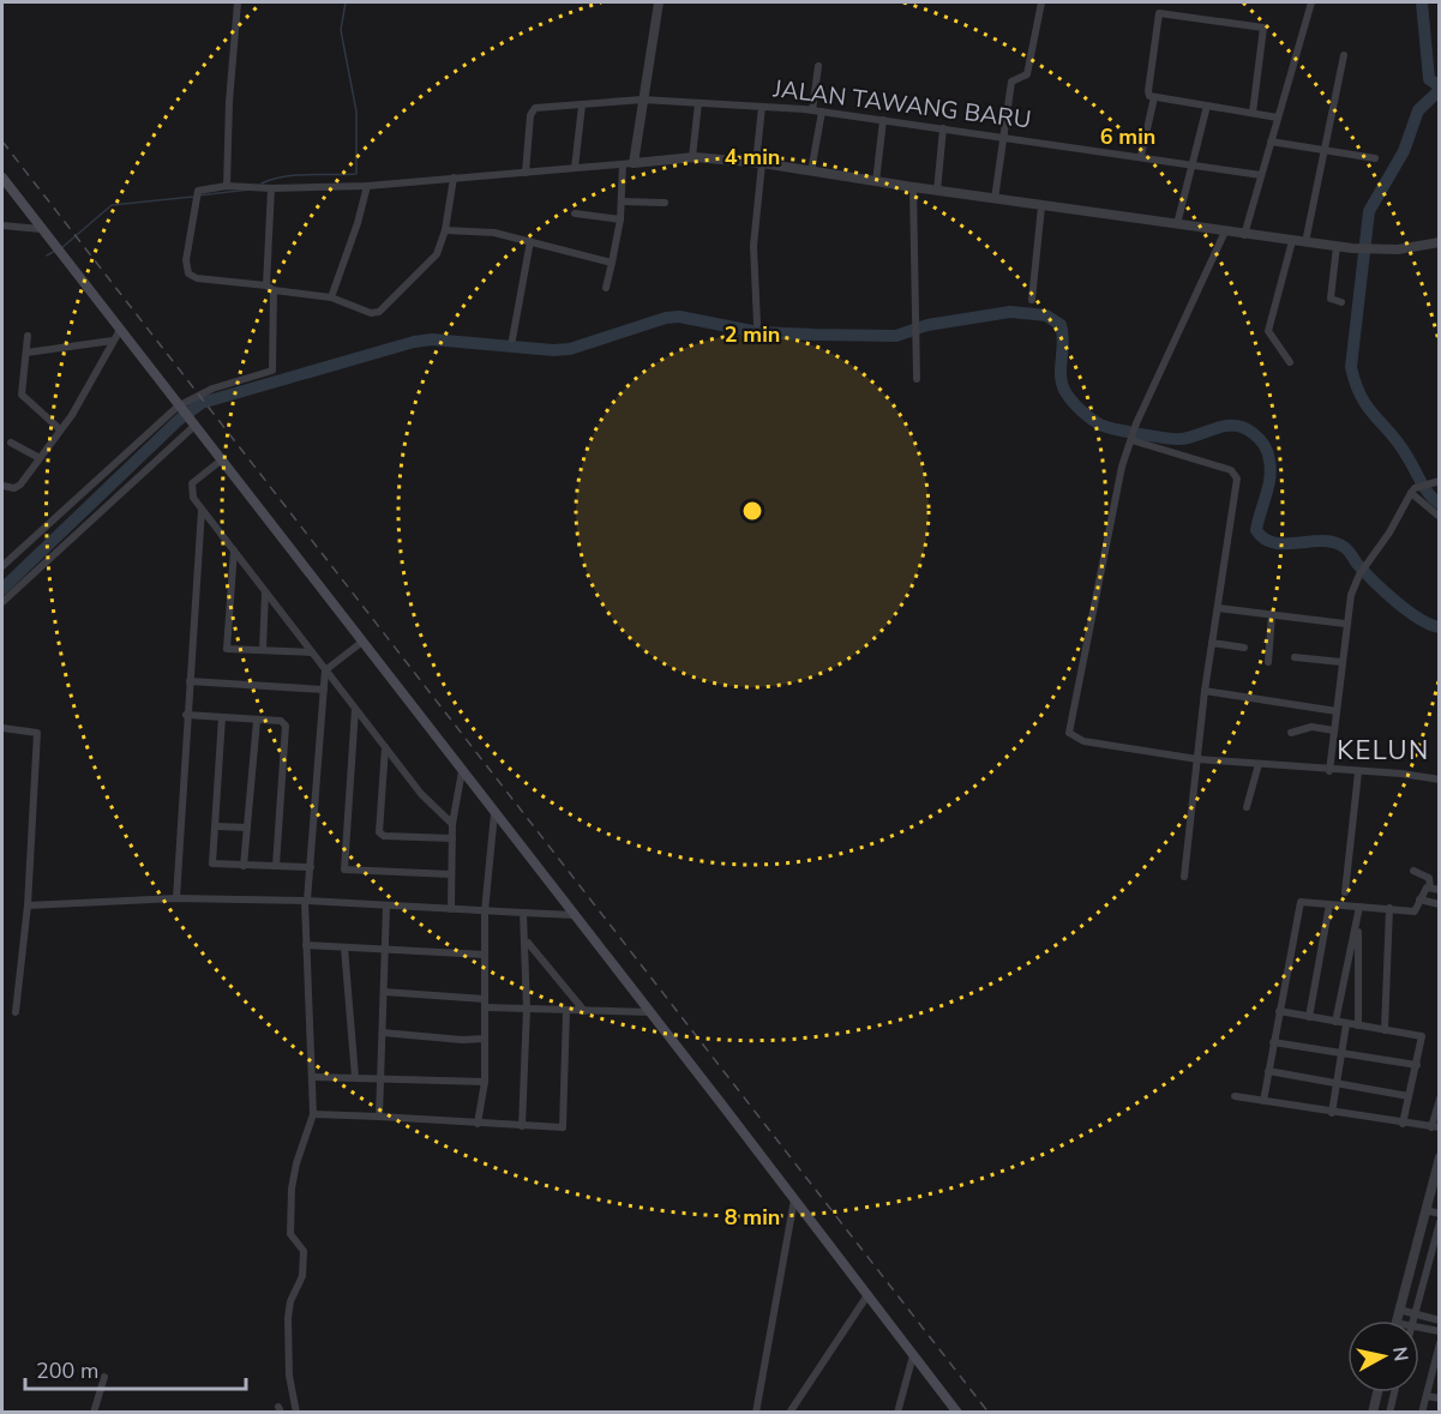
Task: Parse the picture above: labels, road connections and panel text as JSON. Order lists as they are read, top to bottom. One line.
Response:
{"streets":{"street":["JALAN TAWANG BARU"]},"districts":["KELUN"],"scale_bar":"200 m","north":"right","rings":["6 min","4 min","2 min","8 min"]}
